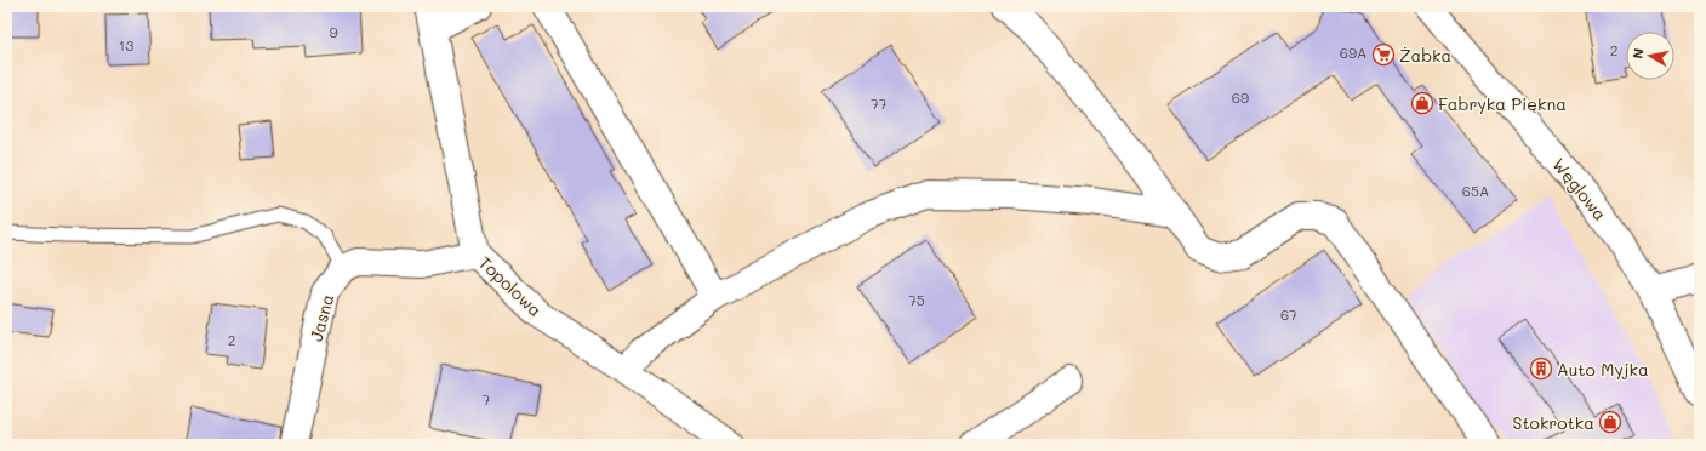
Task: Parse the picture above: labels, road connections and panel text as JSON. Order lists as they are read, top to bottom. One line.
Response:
{"streets":{"street":["Węglowa","Topolowa","Jasna"]},"places":{"supermarket":["Żabka"],"shop":["Fabryka Piękna","Stokrotka"],"building":["Auto Myjka"]},"house_numbers":["9","13","2","69A","69","77","65A","75","67","2","7"],"north":"left"}
